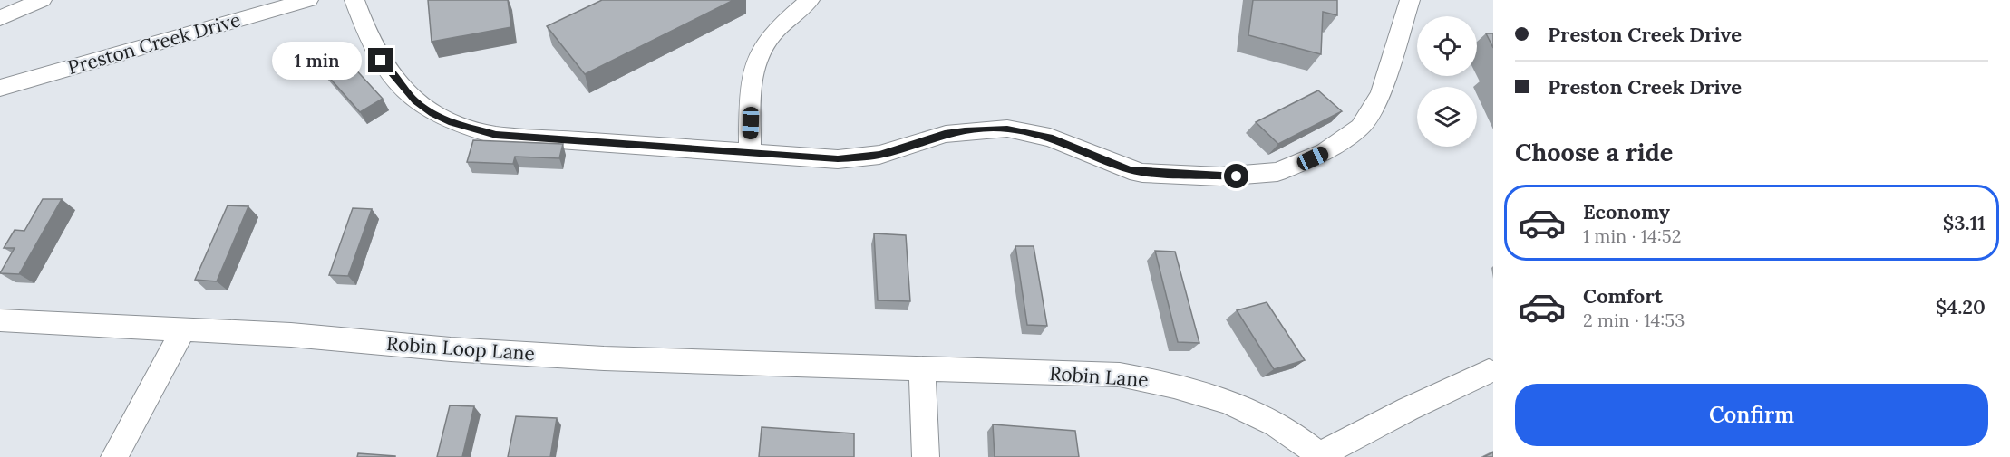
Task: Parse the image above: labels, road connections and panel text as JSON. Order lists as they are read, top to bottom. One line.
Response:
{"streets":{"street":["Preston Creek Drive","Robin Loop Lane","Robin Lane"]},"crossings":[["Robin Loop Lane","Robin Lane"]],"page":{"banner":["Preston Creek Drive","Preston Creek Drive"],"bubble":"1 min","heading":"Choose a ride","list":[{"name":"Economy","note":"1 min · 14:52","value":"$3.11"},{"name":"Comfort","note":"2 min · 14:53","value":"$4.20"}],"buttons":"Confirm"}}
